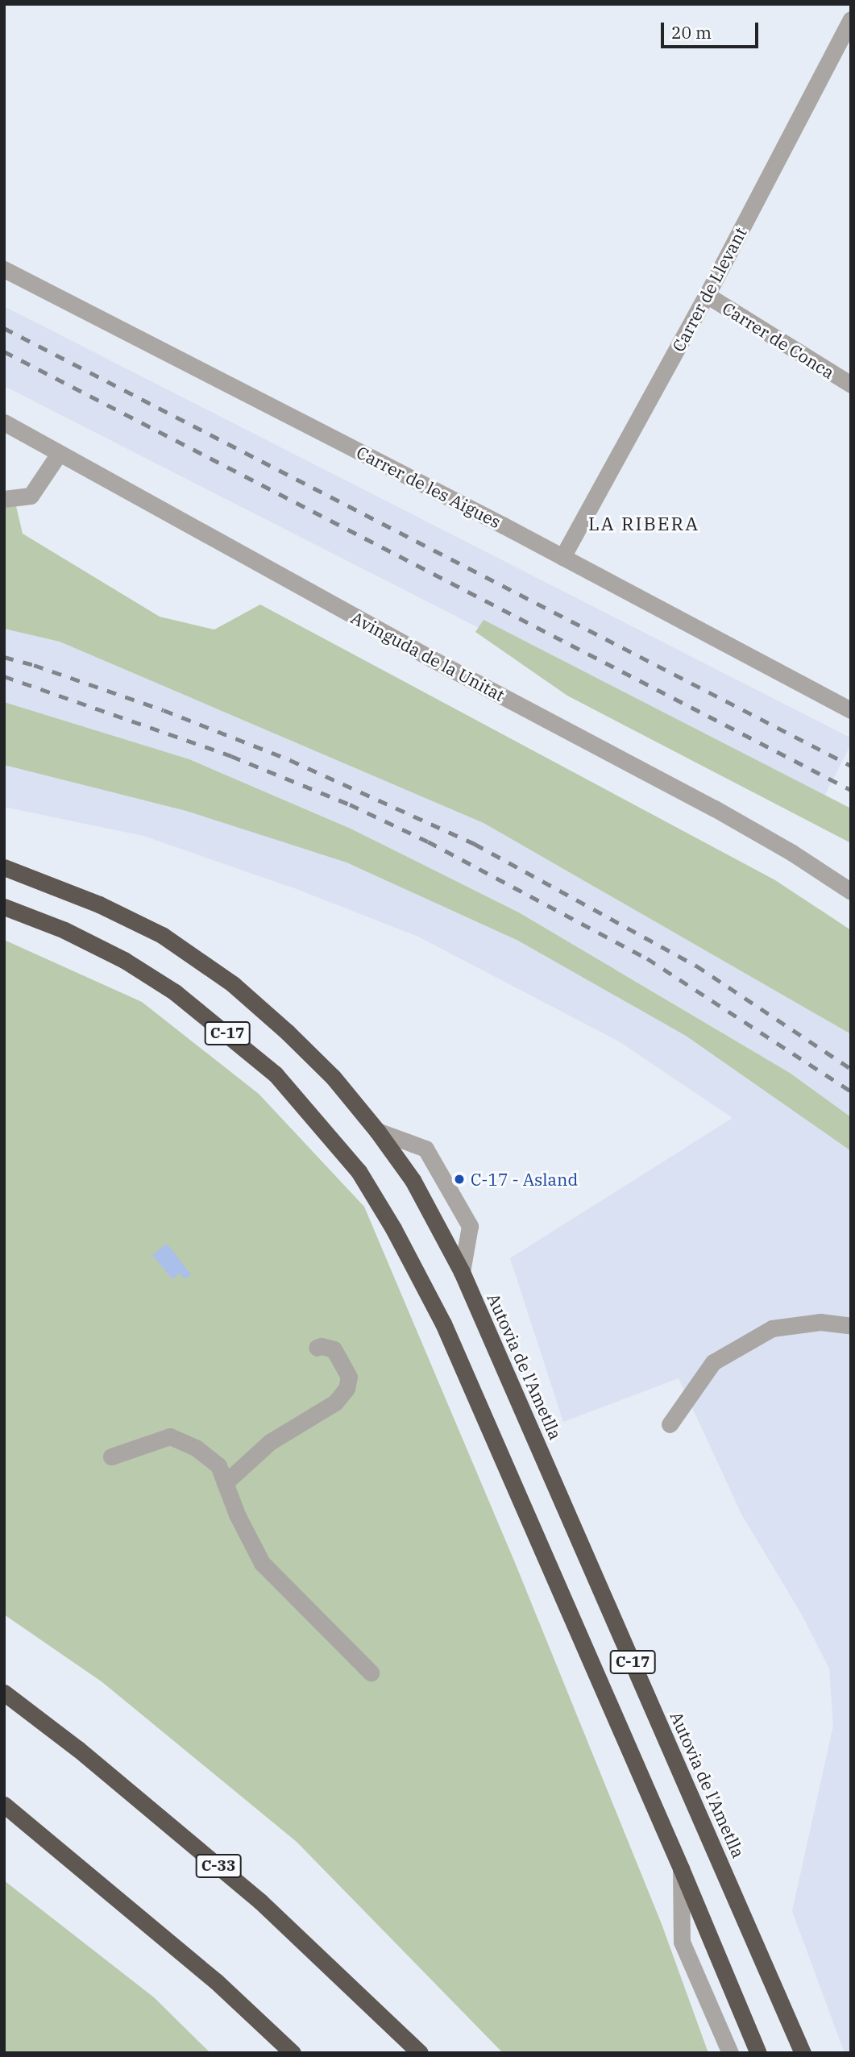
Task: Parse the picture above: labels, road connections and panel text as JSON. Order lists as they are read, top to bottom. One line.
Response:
{"streets":{"highway":["C-17","Autovia de l'Ametlla","C-33"],"street":["Carrer de Llevant","Carrer de Conca","Carrer de les Aigues","Avinguda de la Unitat"]},"crossings":[["Carrer de Llevant","Carrer de Conca"],["Carrer de Llevant","Carrer de les Aigues"]],"districts":["LA RIBERA"],"places":["C-17 - Asland"],"scale_bar":"20 m"}
